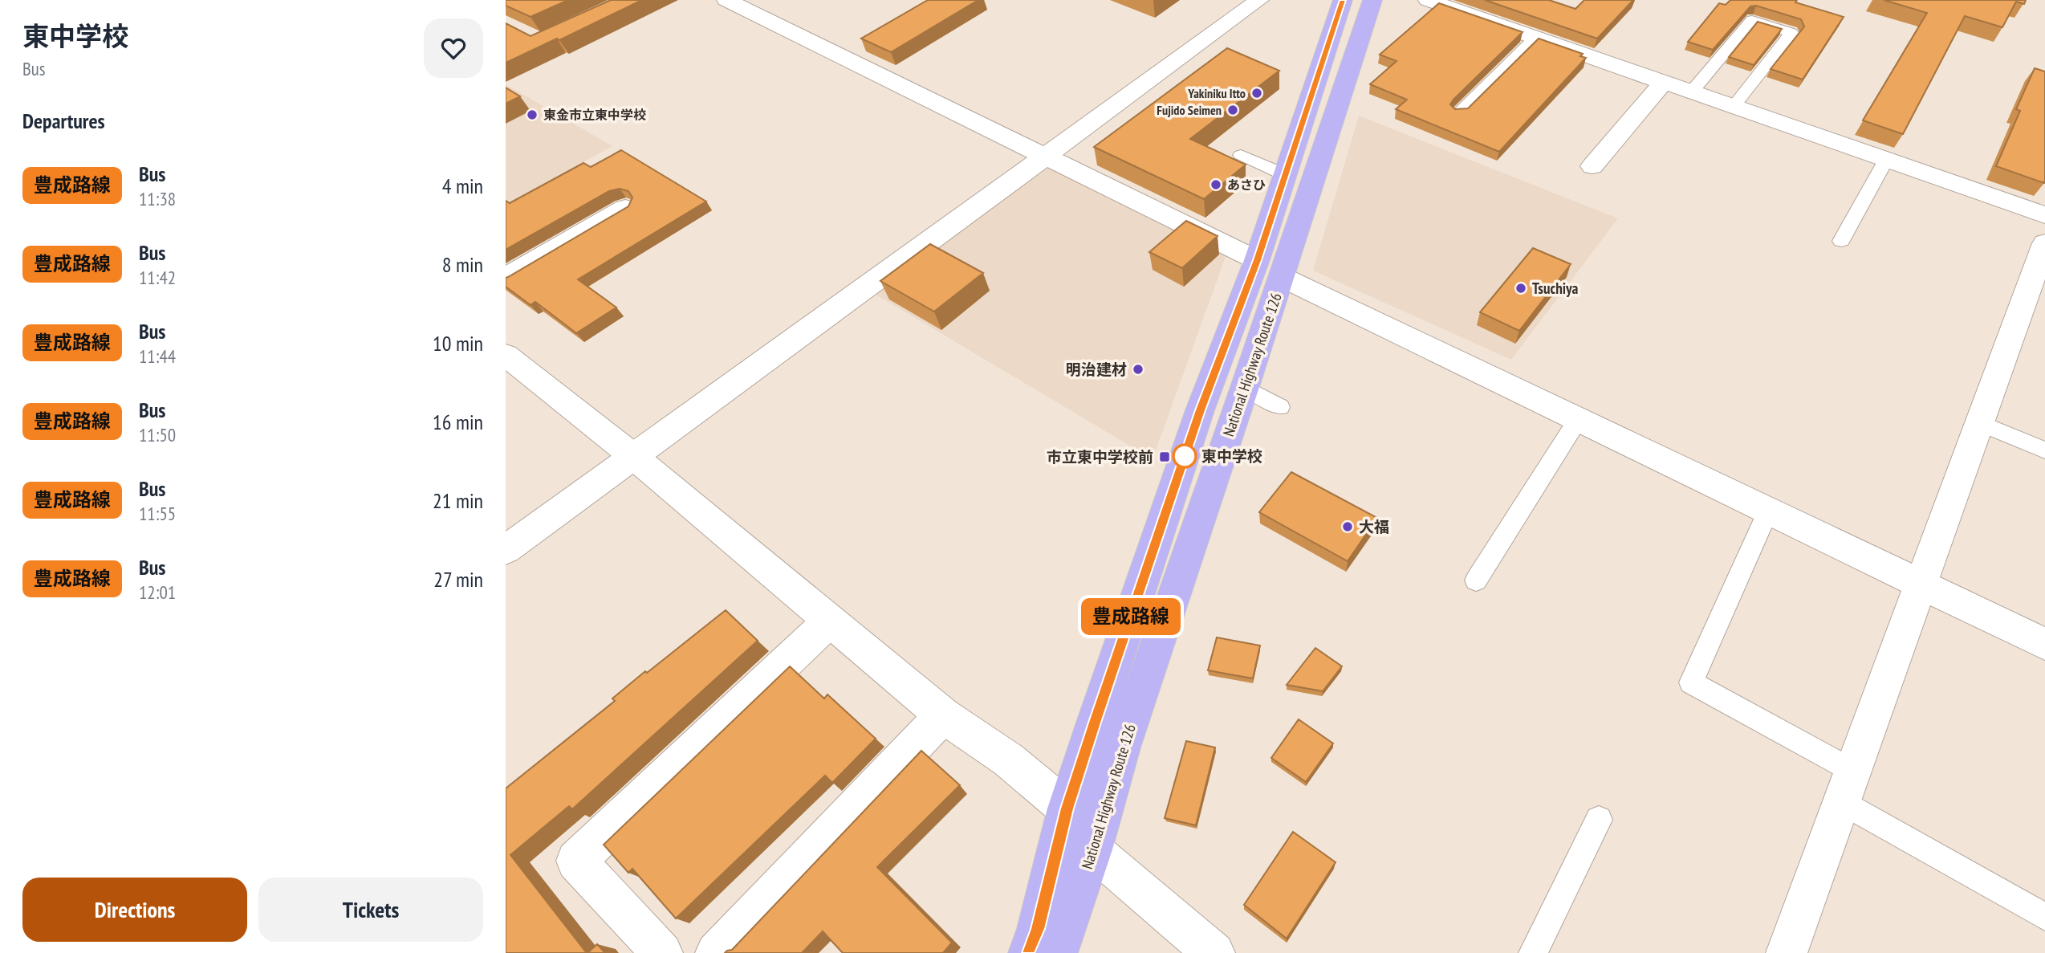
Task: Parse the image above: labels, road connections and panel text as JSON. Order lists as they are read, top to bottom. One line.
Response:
{"streets":{"highway":["National Highway Route 126"]},"places":{"other":["Yakiniku Itto","Fujido Seimen","東金市立東中学校","あさひ","Tsuchiya","明治建材","東中学校","大福"],"transit":["市立東中学校前"]},"lines":["bus line 豊成路線"],"page":{"heading":[["東中学校","Bus"],"Departures"],"on_map":"豊成路線","list":[{"mark":"豊成路線","name":"Bus","note":"11:38","value":"4 min"},{"mark":"豊成路線","name":"Bus","note":"11:42","value":"8 min"},{"mark":"豊成路線","name":"Bus","note":"11:44","value":"10 min"},{"mark":"豊成路線","name":"Bus","note":"11:50","value":"16 min"},{"mark":"豊成路線","name":"Bus","note":"11:55","value":"21 min"},{"mark":"豊成路線","name":"Bus","note":"12:01","value":"27 min"}],"buttons":["Directions","Tickets"]}}
